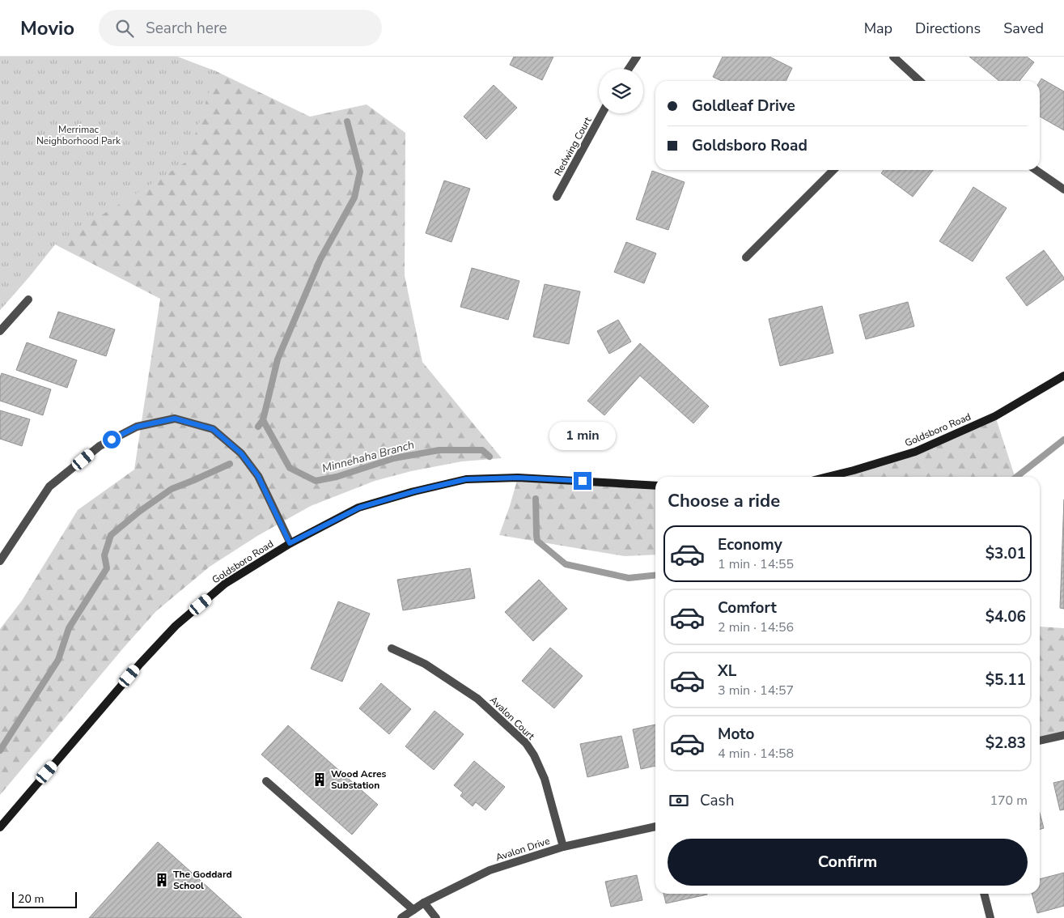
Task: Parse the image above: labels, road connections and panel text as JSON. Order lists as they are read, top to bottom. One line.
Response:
{"streets":{"main road":["Goldsboro Road"],"street":["Redwing Court","Avalon Court","Avalon Drive"]},"crossings":[["Avalon Court","Avalon Drive"]],"water":["Minnehaha Branch"],"parks":["Merrimac Neighborhood Park"],"places":{"building":["Wood Acres Substation","The Goddard School"]},"scale_bar":"20 m","page":{"header":"Movio","search":"Search here","nav":["Map","Directions","Saved"],"banner":["Goldleaf Drive","Goldsboro Road"],"bubble":"1 min","heading":"Choose a ride","list":[{"name":"Economy","note":"1 min · 14:55","value":"$3.01"},{"name":"Comfort","note":"2 min · 14:56","value":"$4.06"},{"name":"XL","note":"3 min · 14:57","value":"$5.11"},{"name":"Moto","note":"4 min · 14:58","value":"$2.83"}],"pay":["Cash","170 m"],"buttons":"Confirm","scale":"20 m"}}
